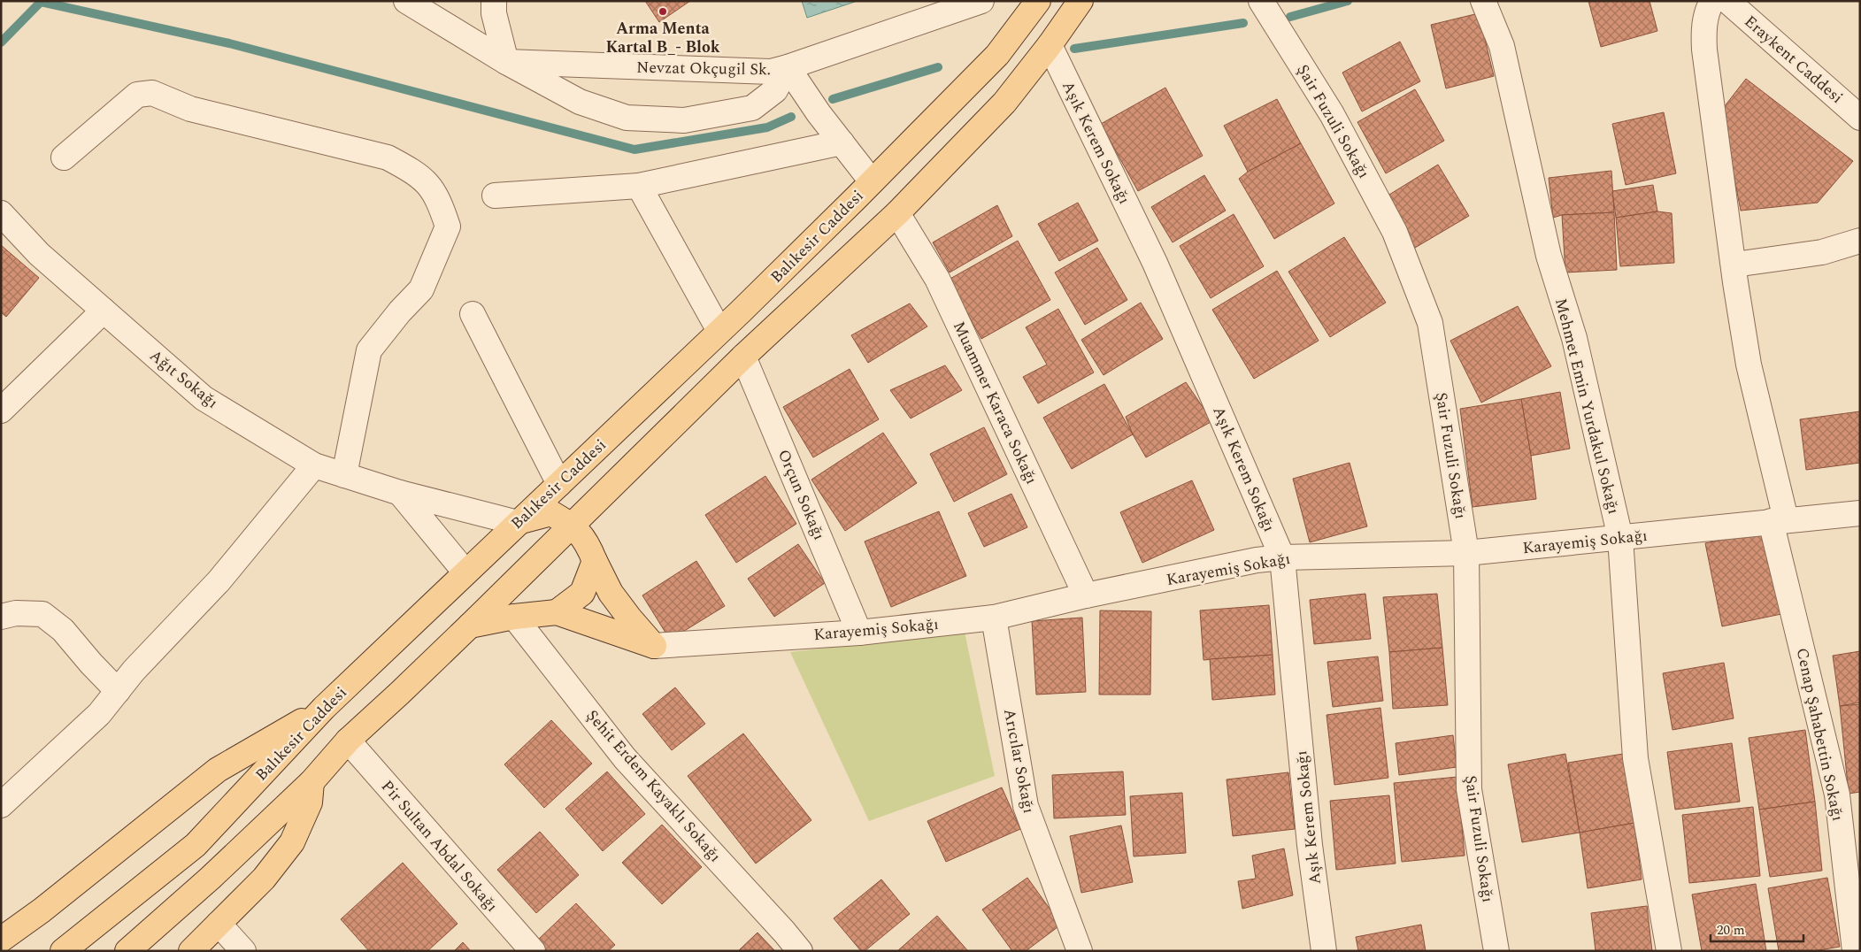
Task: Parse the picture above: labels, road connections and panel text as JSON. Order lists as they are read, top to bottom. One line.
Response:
{"streets":{"main road":["Balıkesir Caddesi"],"street":["Eraykent Caddesi","Nevzat Okçugil Sk.","Şair Fuzuli Sokağı","Aşık Kerem Sokağı","Ağıt Sokağı","Muammer Karaca Sokağı","Mehmet Emin Yurdakul Sokağı","Orçun Sokağı","Karayemiş Sokağı","Cenap Şahabettin Sokağı","Arıcılar Sokağı","Şehit Erdem Kayaklı Sokağı","Pir Sultan Abdal Sokağı"]},"crossings":[["Şair Fuzuli Sokağı","Karayemiş Sokağı"],["Aşık Kerem Sokağı","Karayemiş Sokağı"],["Balıkesir Caddesi","Ağıt Sokağı"],["Muammer Karaca Sokağı","Karayemiş Sokağı"],["Mehmet Emin Yurdakul Sokağı","Karayemiş Sokağı"],["Orçun Sokağı","Karayemiş Sokağı"],["Karayemiş Sokağı","Cenap Şahabettin Sokağı"],["Karayemiş Sokağı","Arıcılar Sokağı"]],"places":["Arma Menta Kartal B_- Blok"],"scale_bar":"20 m"}
